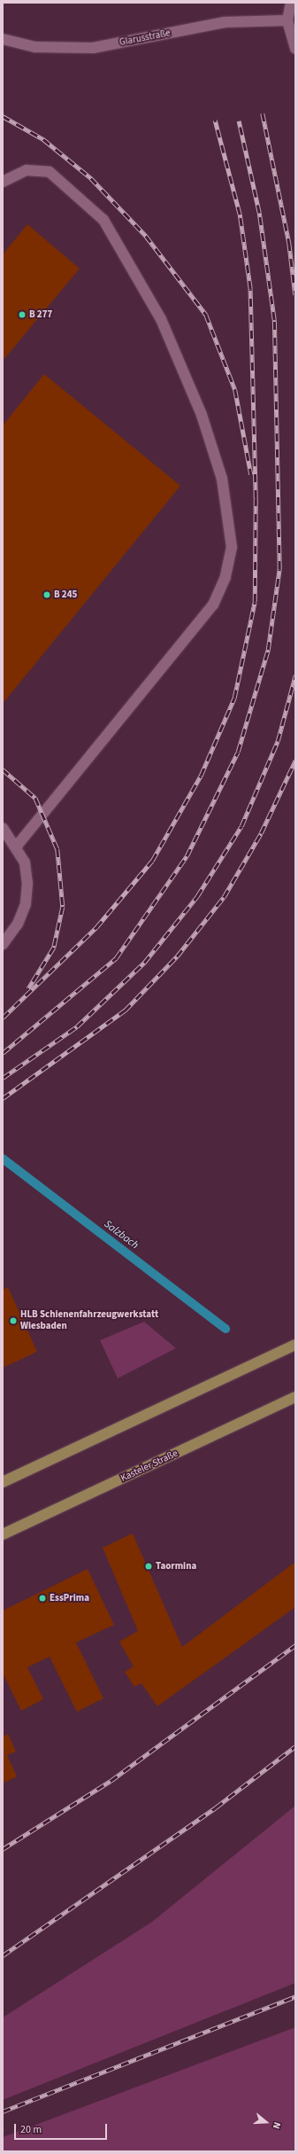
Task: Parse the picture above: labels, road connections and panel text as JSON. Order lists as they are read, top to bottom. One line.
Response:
{"streets":{"main road":["Kasteler Straße"],"street":["Glarusstraße"]},"water":["Salzbach"],"places":["B 277","B 245","HLB Schienenfahrzeugwerkstatt Wiesbaden","Taormina","EssPrima"],"scale_bar":"20 m","north":"right"}
